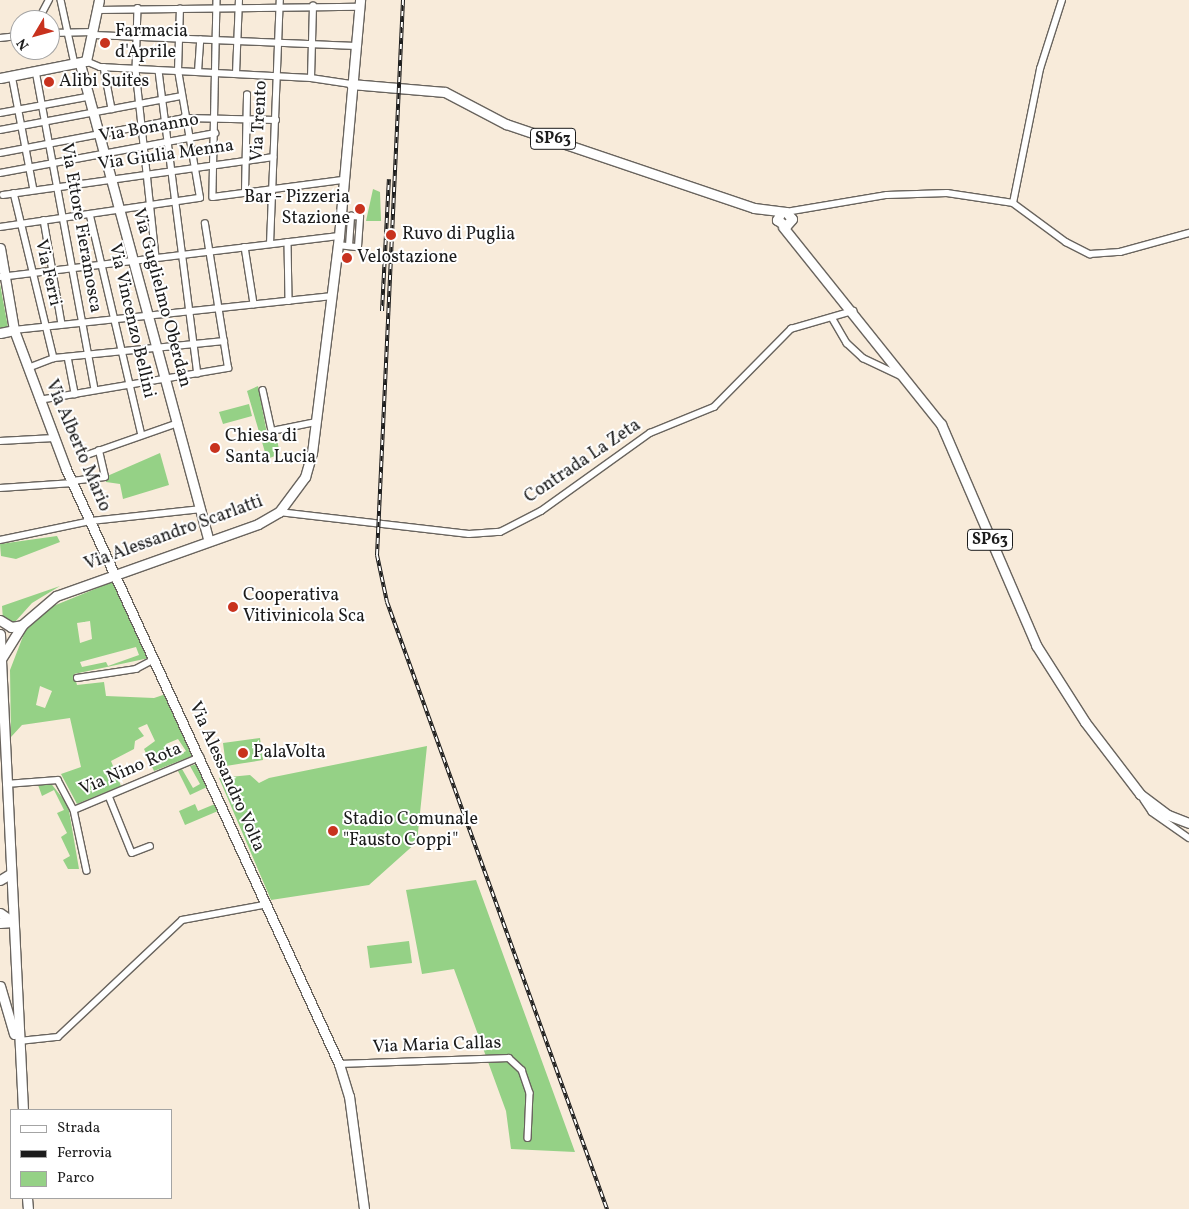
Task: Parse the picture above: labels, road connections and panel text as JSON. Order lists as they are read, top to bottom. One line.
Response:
{"streets":{"main road":["SP63","Via Guglielmo Oberdan","Via Alberto Mario","Via Alessandro Scarlatti","Via Alessandro Volta"],"street":["Via Trento","Via Bonanno","Via Giulia Menna","Via Ettore Fieramosca","Via Ferri","Via Vincenzo Bellini","Contrada La Zeta","Via Nino Rota","Via Maria Callas"]},"crossings":[["Via Trento","Via Giulia Menna"],["Via Bonanno","Via Ettore Fieramosca"],["Via Bonanno","Via Guglielmo Oberdan"],["SP63","Contrada La Zeta"],["SP63","Via Alessandro Scarlatti"],["Via Giulia Menna","Via Ettore Fieramosca"],["Via Giulia Menna","Via Ferri"],["Via Giulia Menna","Via Guglielmo Oberdan"],["Via Guglielmo Oberdan","Via Alessandro Scarlatti"],["Via Alberto Mario","Via Alessandro Scarlatti"],["Via Alberto Mario","Via Alessandro Volta"],["Contrada La Zeta","Via Alessandro Scarlatti"],["Via Alessandro Scarlatti","Via Alessandro Volta"],["Via Nino Rota","Via Alessandro Volta"],["Via Alessandro Volta","Via Maria Callas"]],"places":["Farmacia d'Aprile","Alibi Suites","Bar - Pizzeria Stazione","Ruvo di Puglia","Velostazione","Chiesa di Santa Lucia","Cooperativa Vitivinicola Sca","PalaVolta","Stadio Comunale \"Fausto Coppi\""],"legend":["Strada","Ferrovia","Parco"],"north":"bottom left"}
